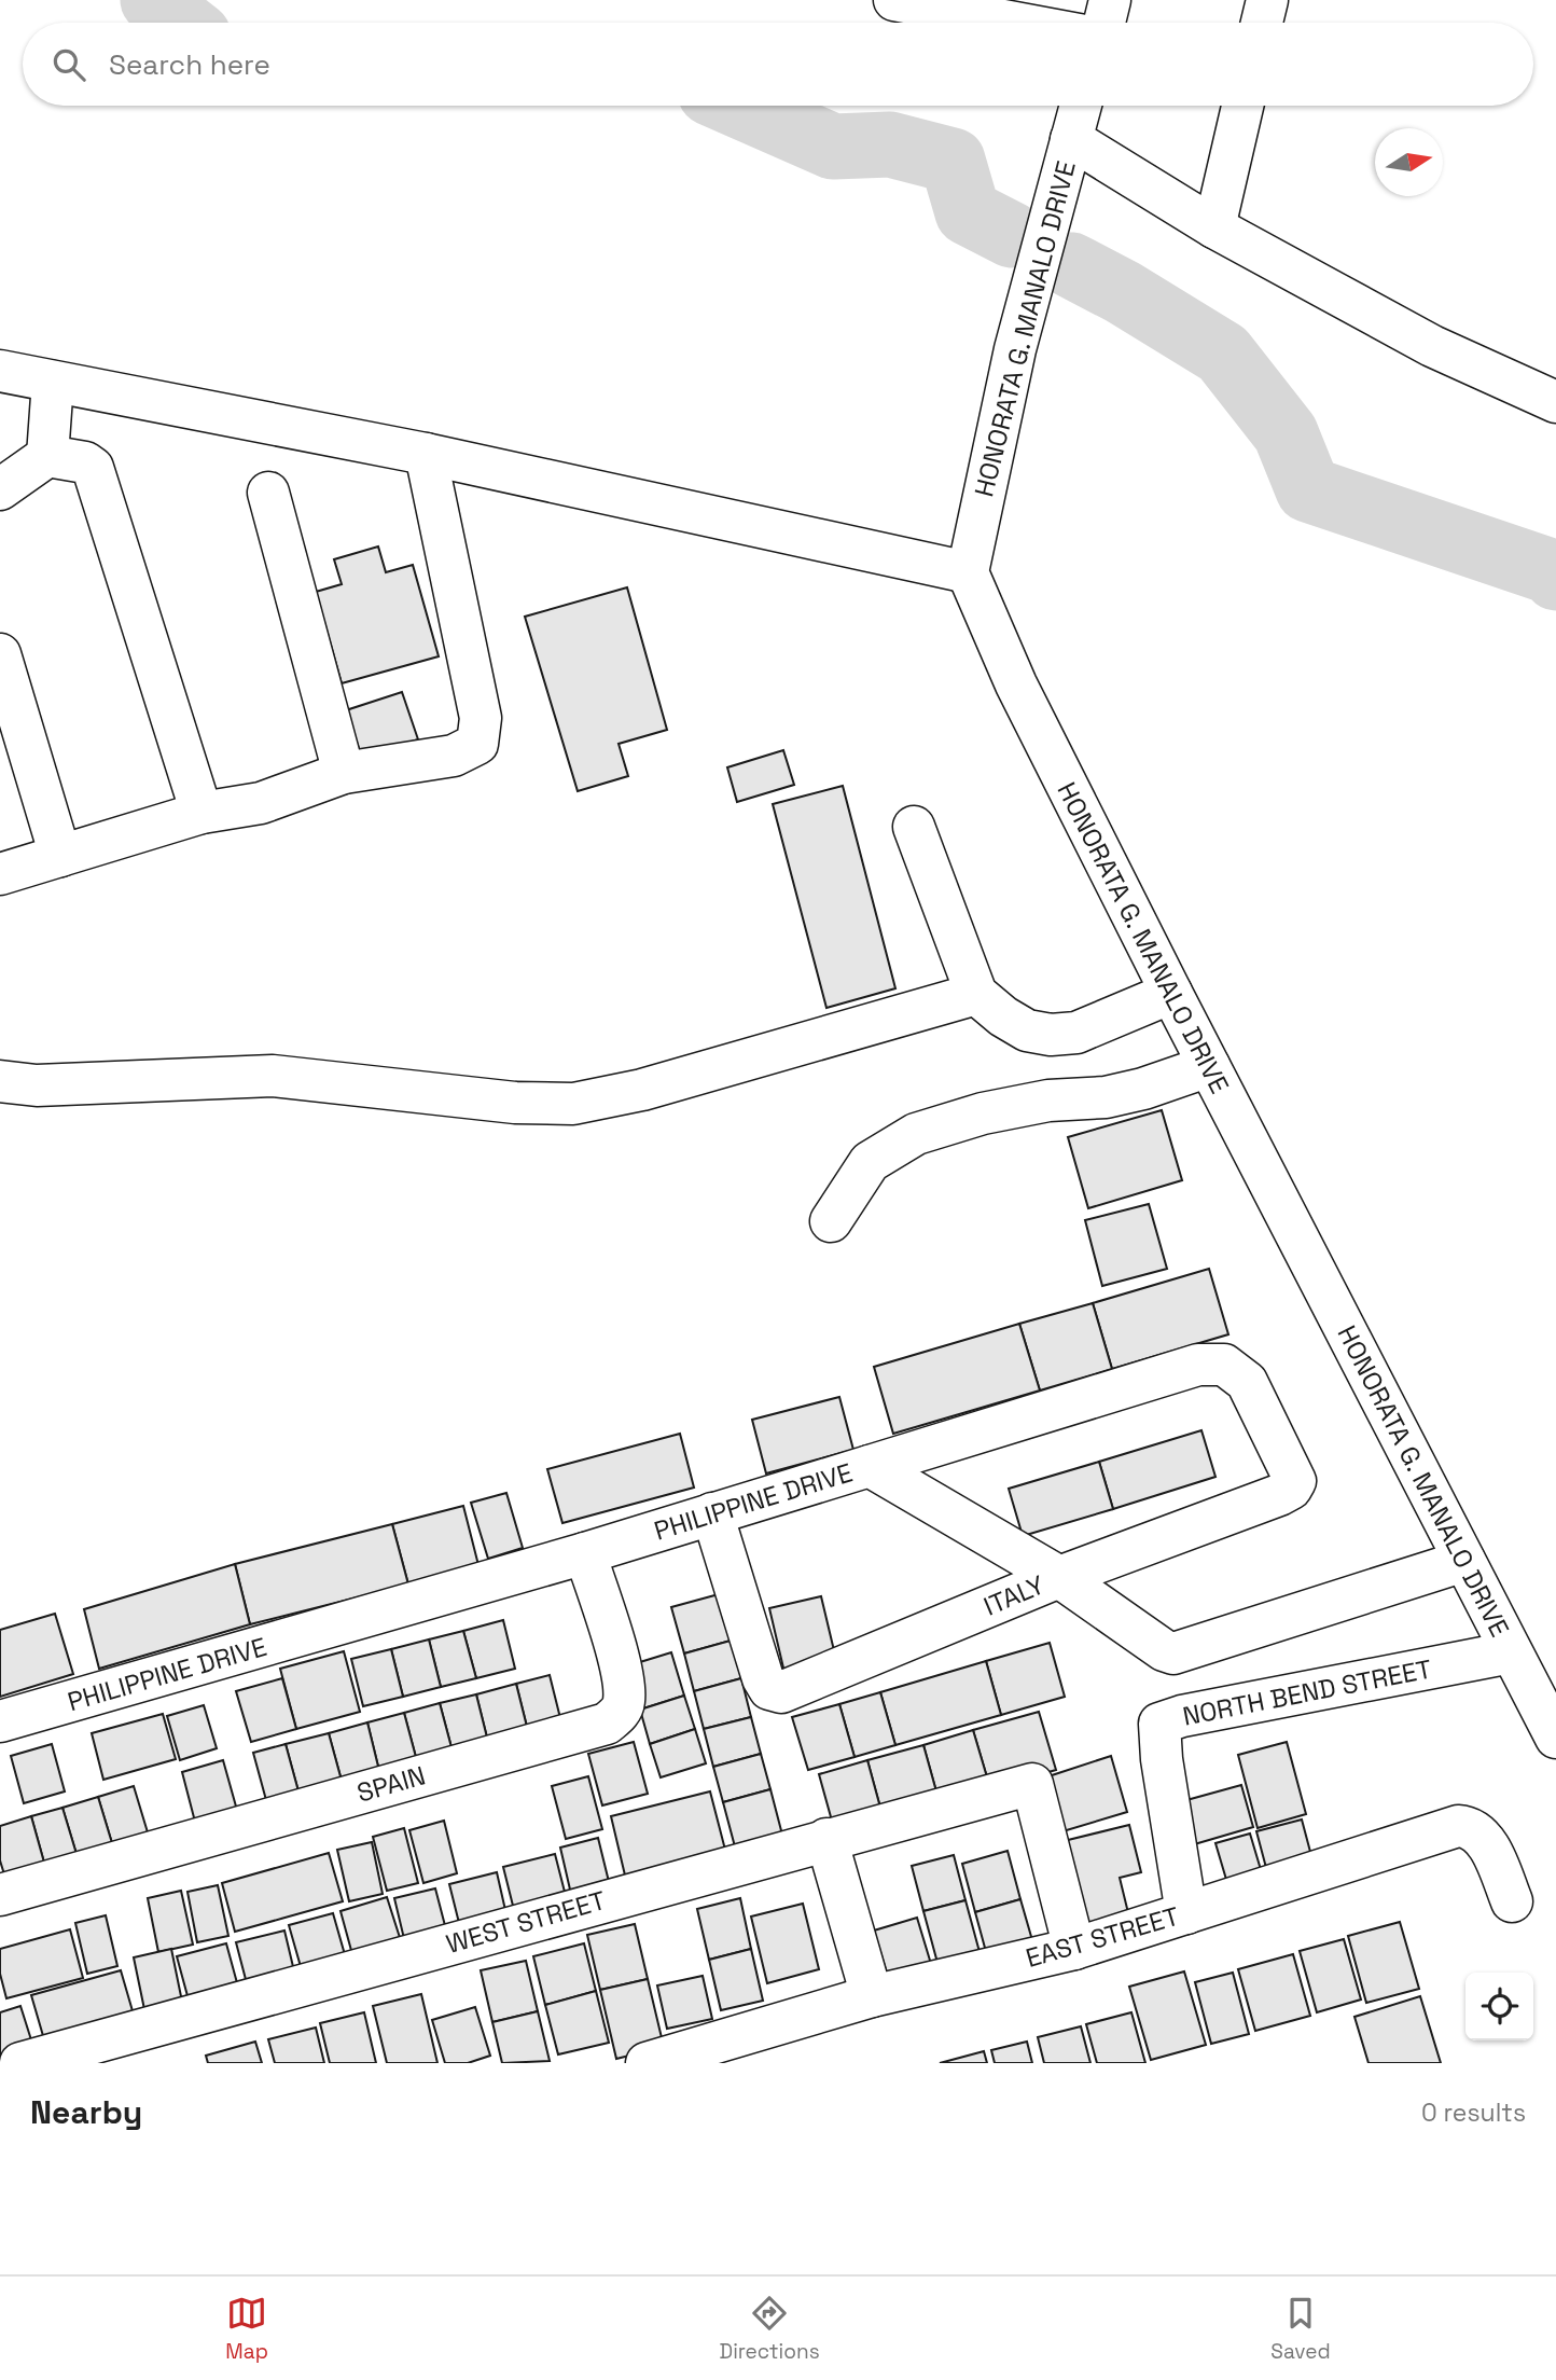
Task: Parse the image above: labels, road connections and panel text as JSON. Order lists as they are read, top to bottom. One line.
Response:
{"streets":{"street":["HONORATA G. MANALO DRIVE","PHILIPPINE DRIVE","ITALY","NORTH BEND STREET","SPAIN","WEST STREET","EAST STREET"]},"crossings":[["HONORATA G. MANALO DRIVE","PHILIPPINE DRIVE"],["HONORATA G. MANALO DRIVE","NORTH BEND STREET"],["PHILIPPINE DRIVE","ITALY"],["PHILIPPINE DRIVE","SPAIN"],["NORTH BEND STREET","EAST STREET"],["WEST STREET","EAST STREET"]],"north":"right","page":{"search":"Search here","heading":["Nearby","0 results"],"nav":["Map","Directions","Saved"]}}
